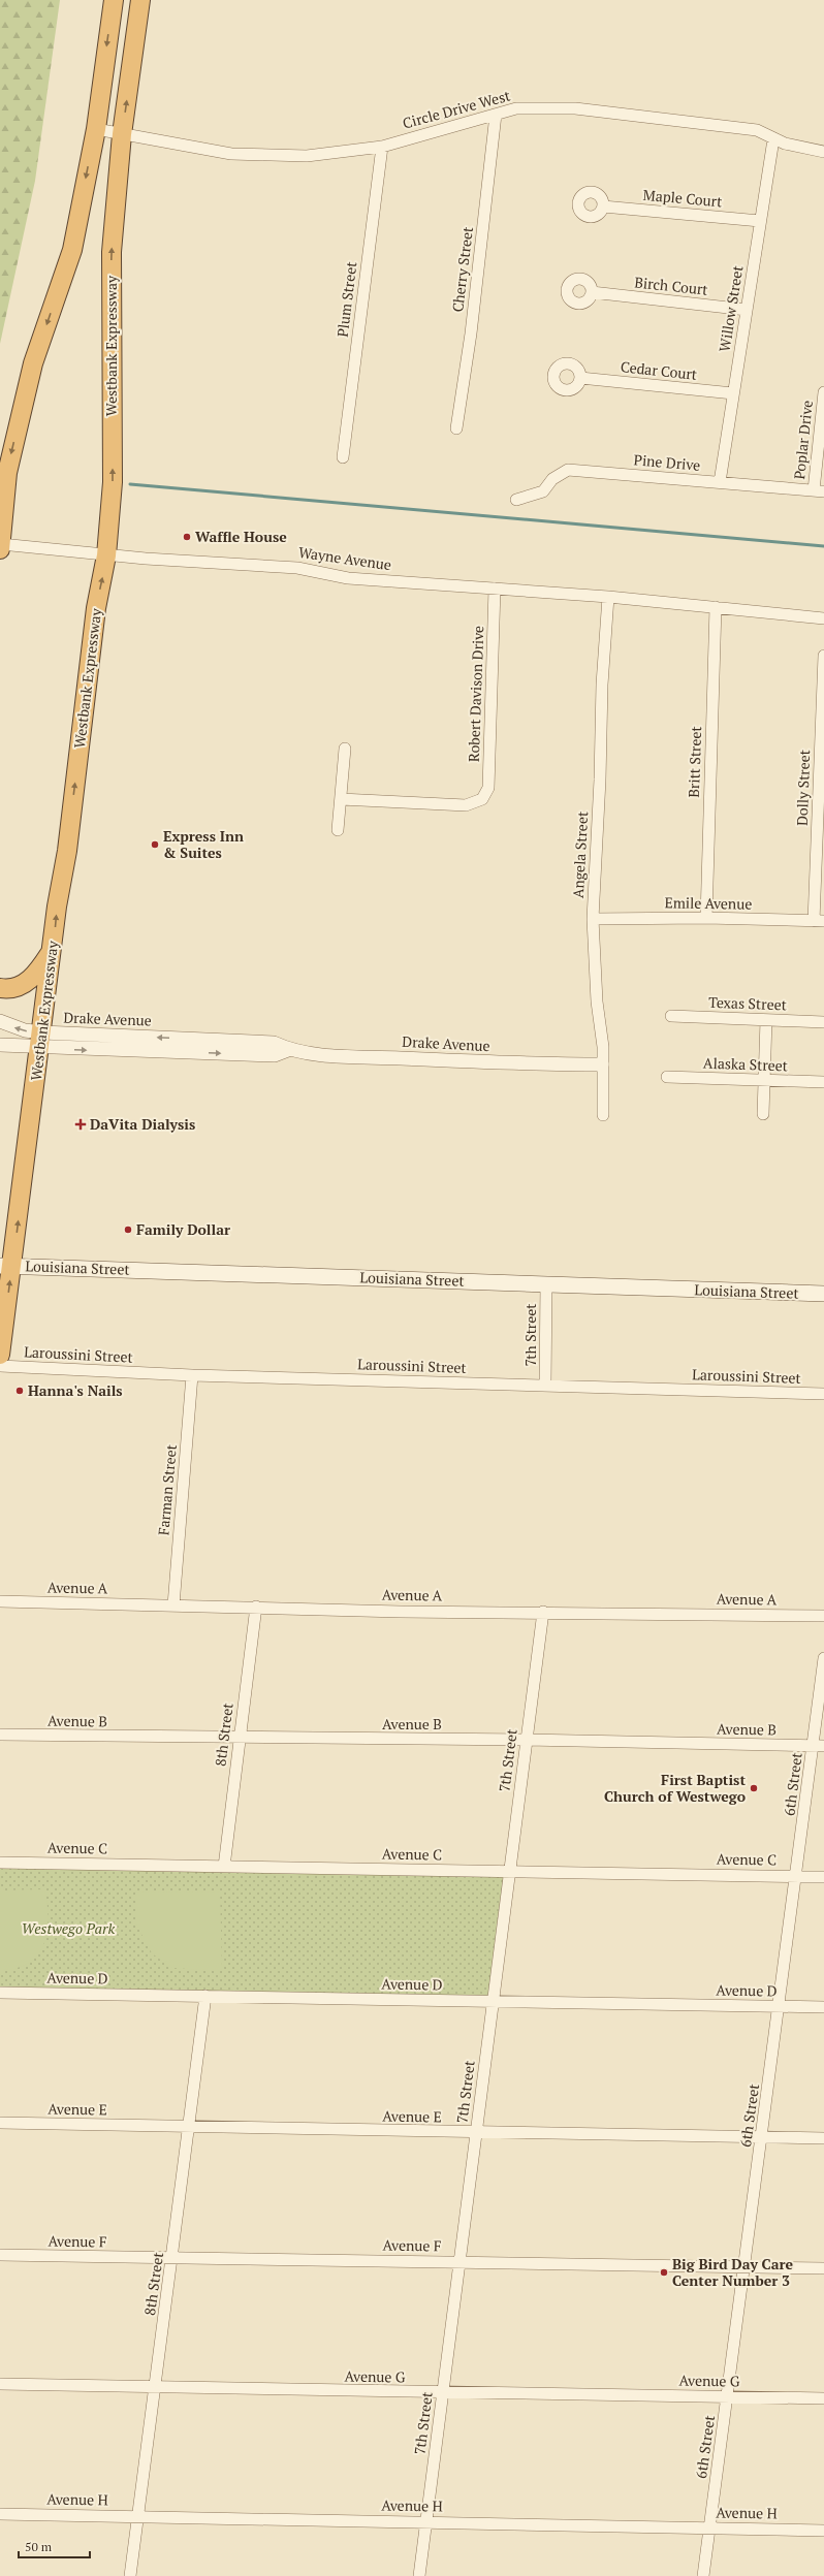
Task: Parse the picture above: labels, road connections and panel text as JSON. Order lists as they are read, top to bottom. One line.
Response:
{"streets":{"highway":["Westbank Expressway"],"main road":["Louisiana Street"],"street":["Circle Drive West","Maple Court","Cherry Street","Birch Court","Plum Street","Willow Street","Cedar Court","Poplar Drive","Pine Drive","Wayne Avenue","Robert Davison Drive","Britt Street","Dolly Street","Angela Street","Emile Avenue","Texas Street","Drake Avenue","Alaska Street","7th Street","Laroussini Street","Farman Street","Avenue A","Avenue B","8th Street","6th Street","Avenue C","Avenue D","Avenue E","Avenue F","Avenue G","Avenue H"]},"crossings":[["Circle Drive West","Cherry Street"],["Circle Drive West","Plum Street"],["Circle Drive West","Willow Street"],["Circle Drive West","Westbank Expressway"],["Maple Court","Willow Street"],["Birch Court","Willow Street"],["Willow Street","Cedar Court"],["Willow Street","Pine Drive"],["Westbank Expressway","Wayne Avenue"],["Westbank Expressway","Drake Avenue"],["Westbank Expressway","Louisiana Street"],["Poplar Drive","Pine Drive"],["Wayne Avenue","Robert Davison Drive"],["Wayne Avenue","Britt Street"],["Wayne Avenue","Angela Street"],["Britt Street","Emile Avenue"],["Dolly Street","Emile Avenue"],["Angela Street","Emile Avenue"],["Angela Street","Drake Avenue"],["Louisiana Street","7th Street"],["7th Street","Laroussini Street"],["7th Street","Avenue A"],["7th Street","Avenue B"],["7th Street","Avenue C"],["7th Street","Avenue D"],["7th Street","Avenue E"],["7th Street","Avenue F"],["7th Street","Avenue G"],["7th Street","Avenue H"],["Laroussini Street","Farman Street"],["Farman Street","Avenue A"],["Avenue A","8th Street"],["Avenue B","8th Street"],["Avenue B","6th Street"],["8th Street","Avenue C"],["8th Street","Avenue D"],["8th Street","Avenue E"],["8th Street","Avenue F"],["8th Street","Avenue G"],["8th Street","Avenue H"],["6th Street","Avenue C"],["6th Street","Avenue D"],["6th Street","Avenue E"],["6th Street","Avenue F"],["6th Street","Avenue G"],["6th Street","Avenue H"]],"parks":["Westwego Park"],"places":{"other":["Waffle House","Express Inn & Suites","Family Dollar","Hanna's Nails","First Baptist Church of Westwego","Big Bird Day Care Center Number 3"],"health":["DaVita Dialysis"]},"scale_bar":"50 m"}
